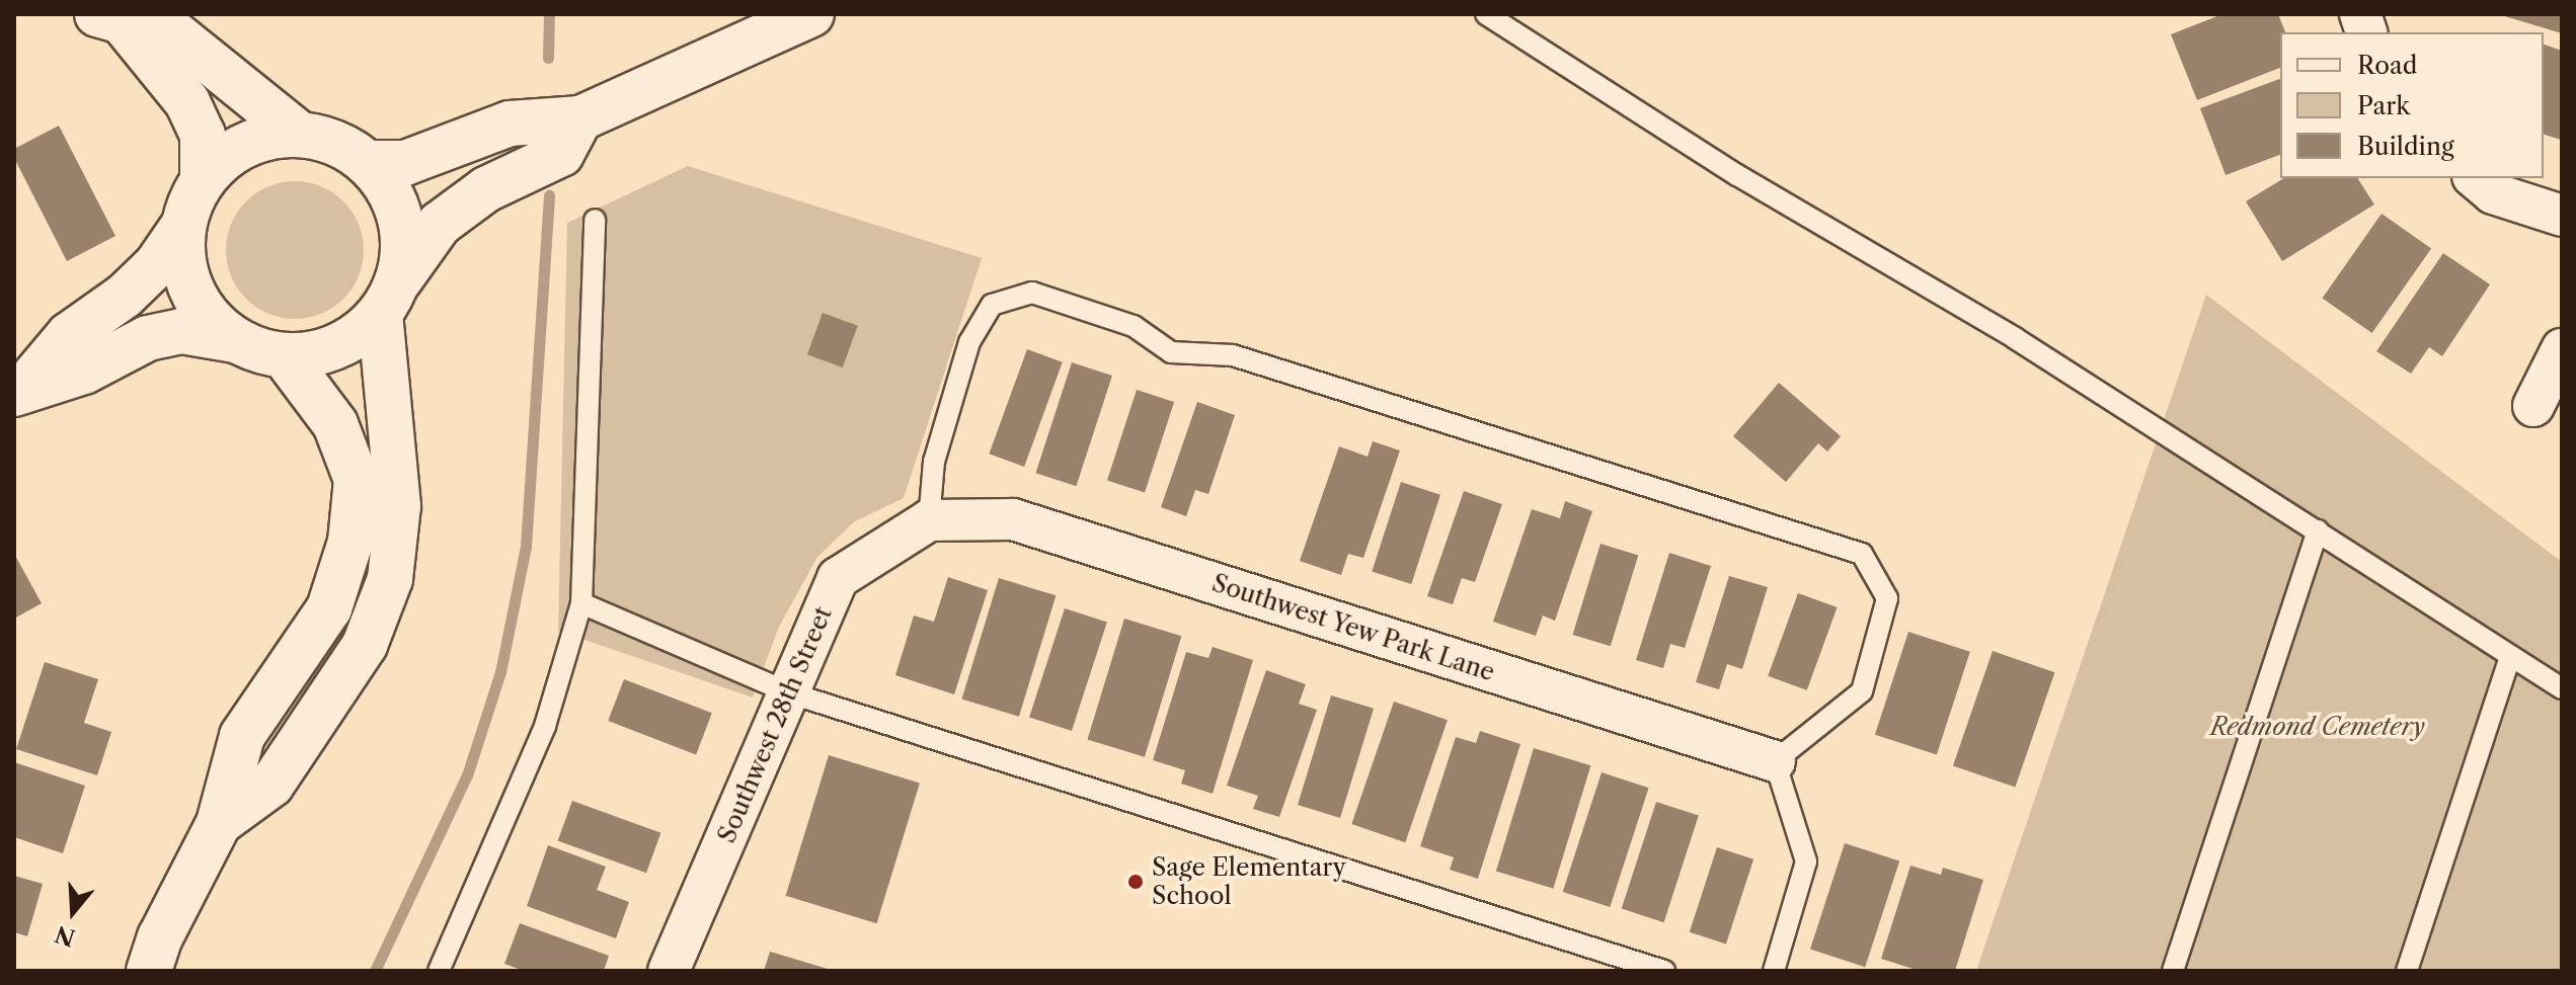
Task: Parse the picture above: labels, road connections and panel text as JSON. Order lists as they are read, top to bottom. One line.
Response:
{"streets":{"street":["Southwest Yew Park Lane","Southwest 28th Street"]},"crossings":[["Southwest Yew Park Lane","Southwest 28th Street"]],"parks":["Redmond Cemetery"],"places":["Sage Elementary School"],"legend":["Road","Park","Building"],"north":"bottom"}
